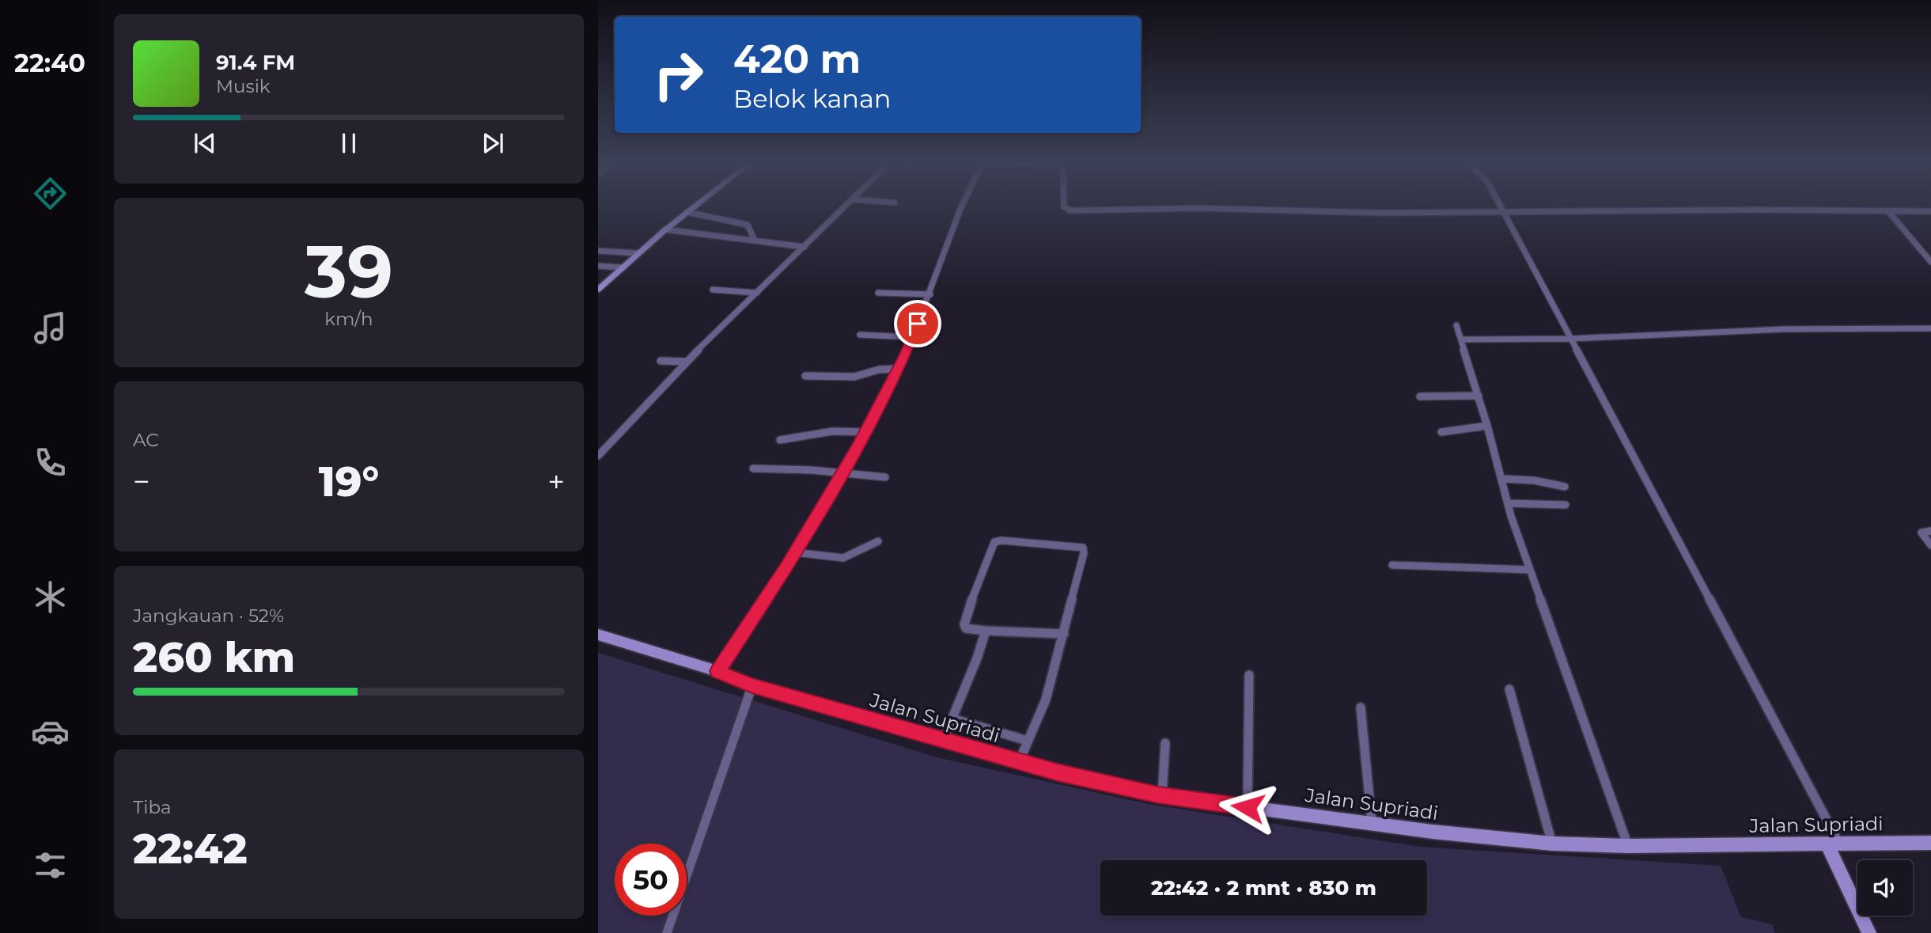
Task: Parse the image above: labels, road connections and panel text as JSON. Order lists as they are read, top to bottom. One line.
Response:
{"streets":{"main road":["Jalan Supriadi"]},"page":{"tabs":"22:40","turn":["420 m","Belok kanan"],"song":["91.4 FM","Musik"],"tile":[["39","km/h"],"AC",["Jangkauan · 52%","260 km"],["Tiba","22:42"]],"heat":["−","19°","+"],"limit":"50","trip":"22:42 · 2 mnt · 830 m"}}
